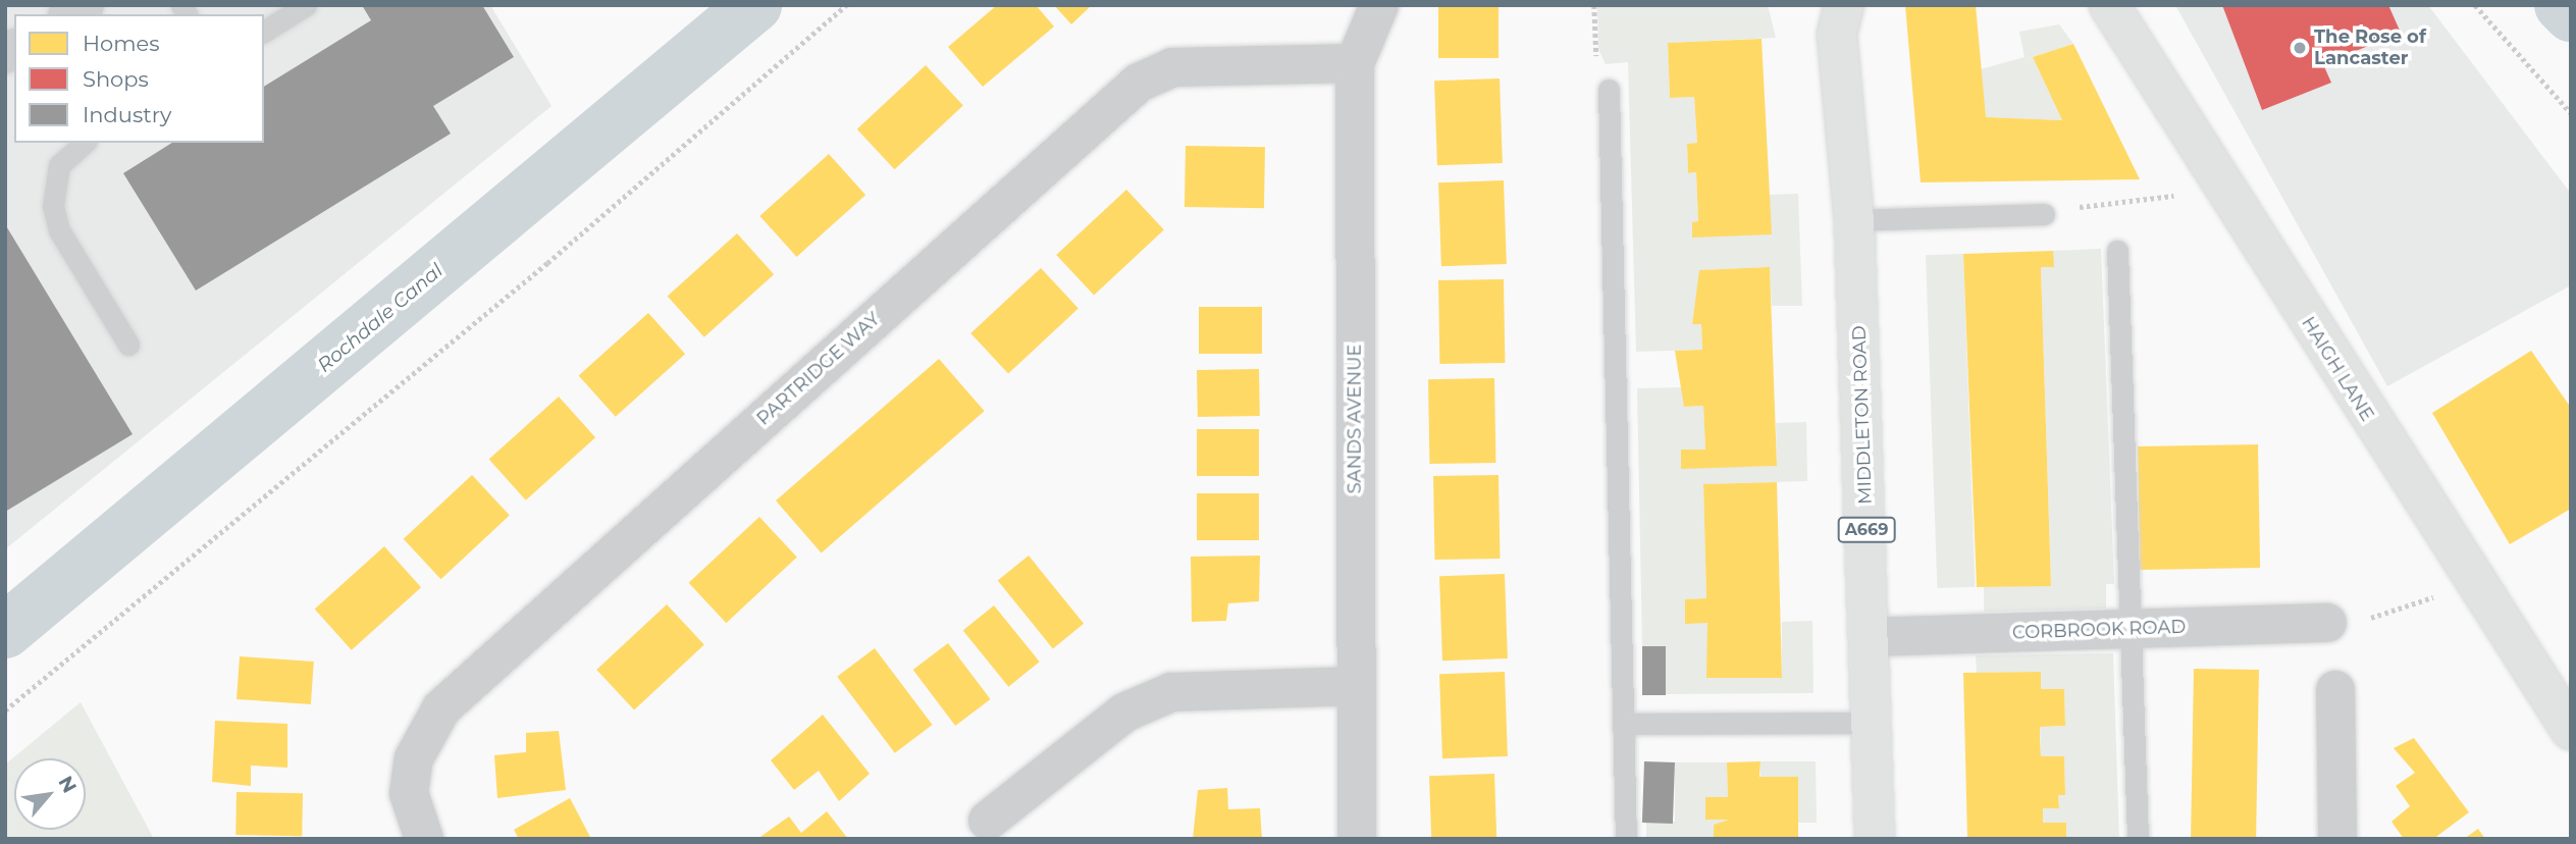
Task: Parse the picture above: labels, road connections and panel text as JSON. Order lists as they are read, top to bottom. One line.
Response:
{"streets":{"main road":["HAIGH LANE","MIDDLETON ROAD","A669"],"street":["PARTRIDGE WAY","SANDS AVENUE","CORBROOK ROAD"]},"crossings":[["PARTRIDGE WAY","SANDS AVENUE"],["MIDDLETON ROAD","CORBROOK ROAD"]],"water":["Rochdale Canal"],"places":["The Rose of Lancaster"],"legend":["Homes","Shops","Industry"],"north":"top right"}
